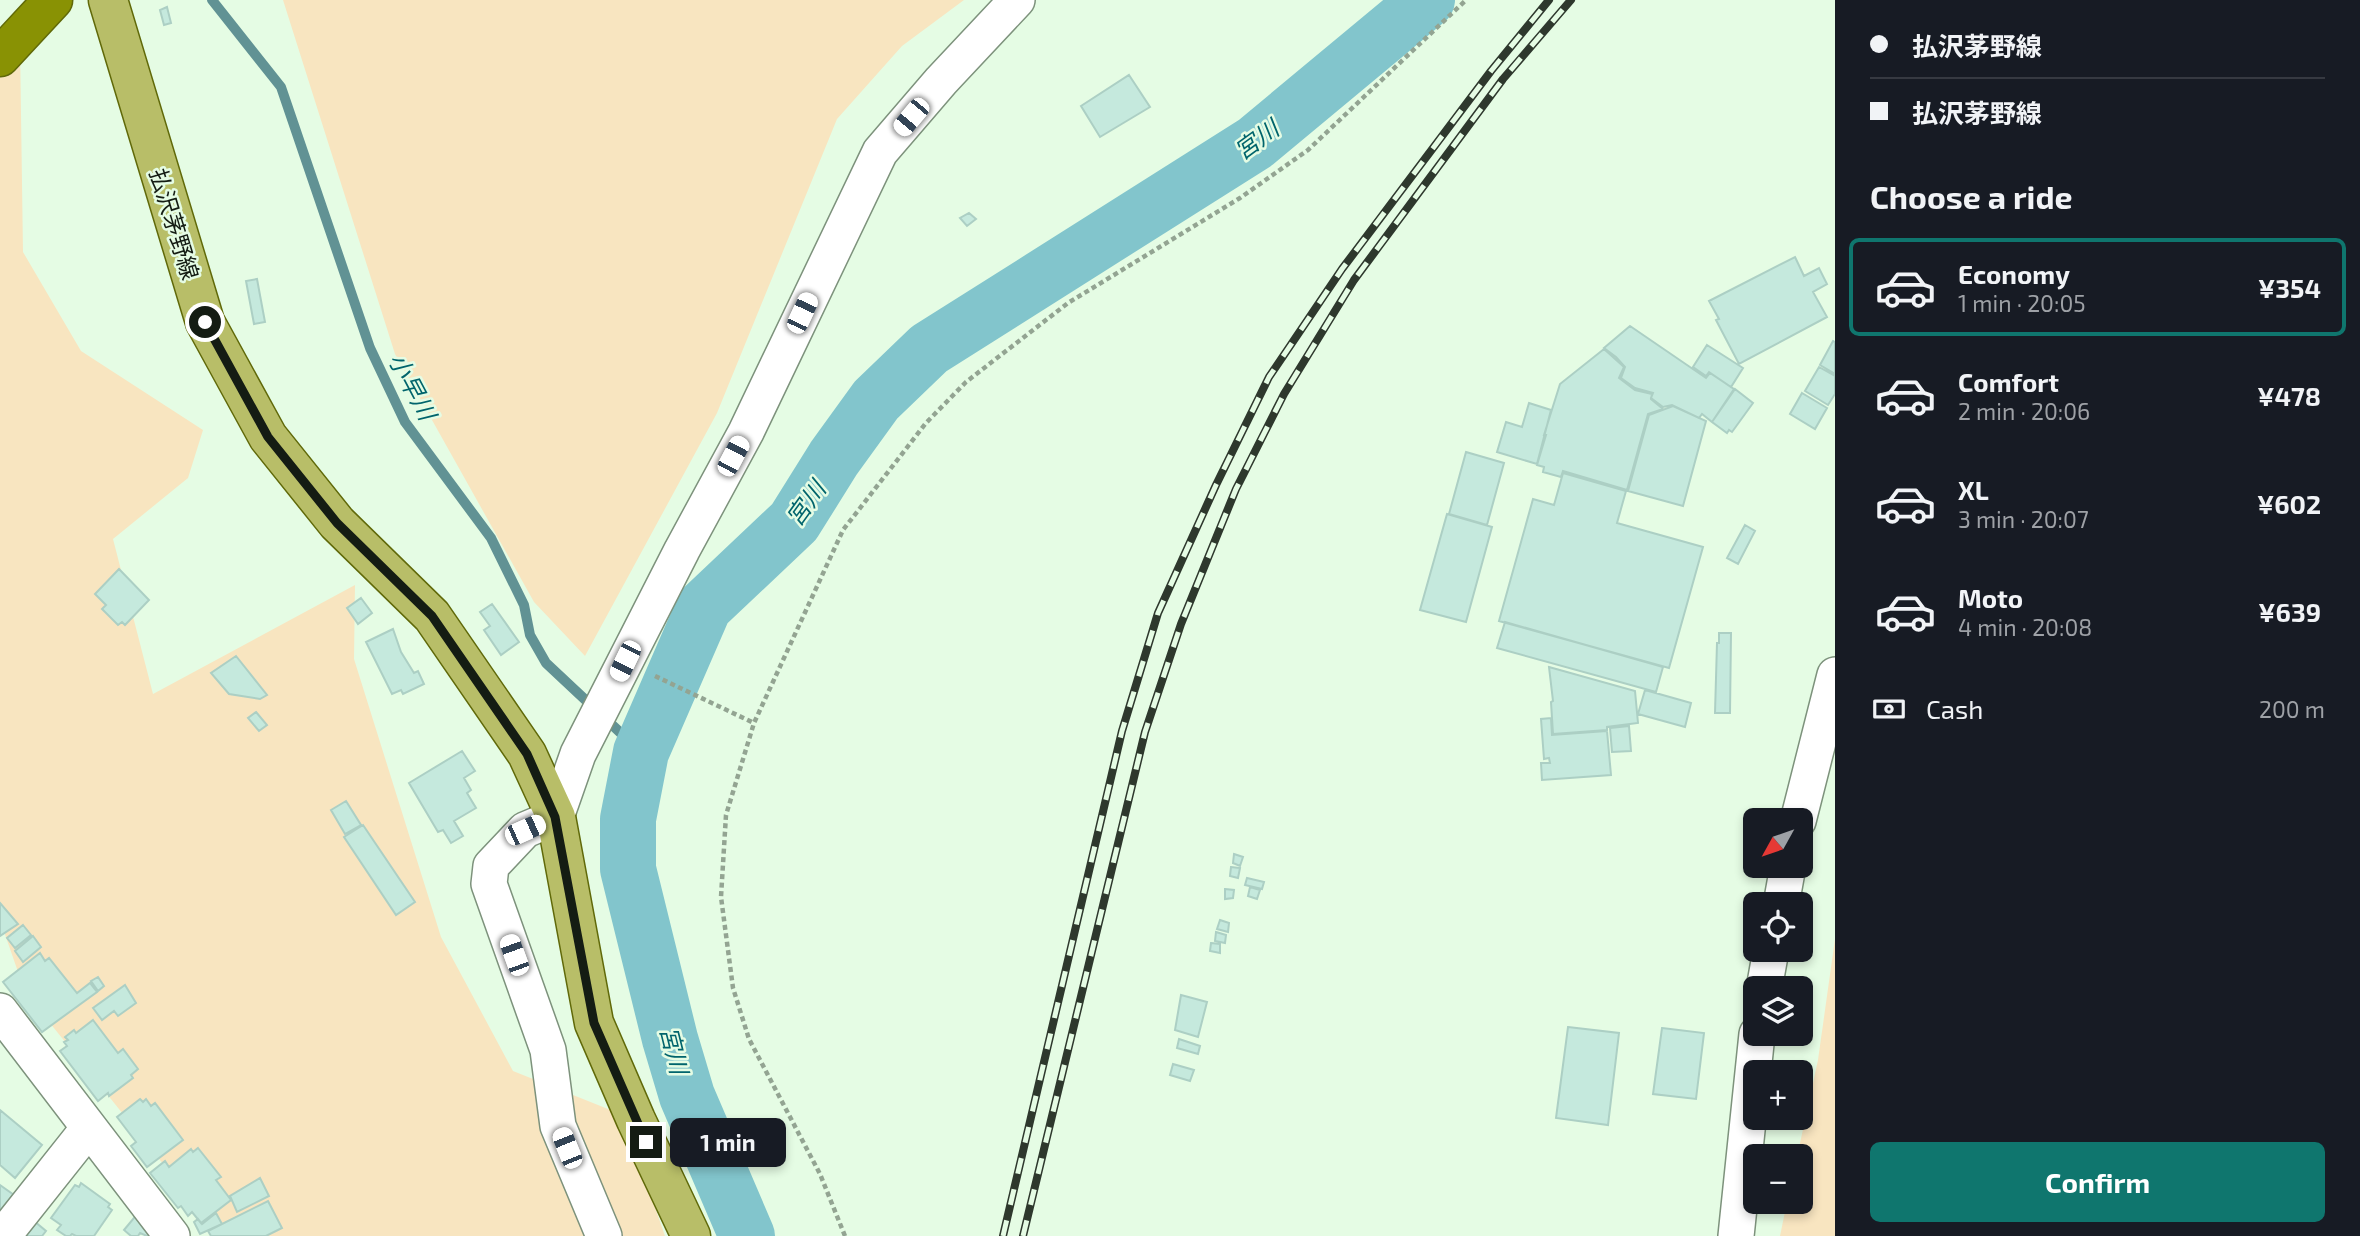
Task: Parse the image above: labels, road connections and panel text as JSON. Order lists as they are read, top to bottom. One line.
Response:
{"streets":{"main road":["払沢茅野線"]},"water":["宮川","小早川"],"north":"bottom left","page":{"banner":["払沢茅野線","払沢茅野線"],"heading":"Choose a ride","list":[{"name":"Economy","note":"1 min · 20:05","value":"¥354"},{"name":"Comfort","note":"2 min · 20:06","value":"¥478"},{"name":"XL","note":"3 min · 20:07","value":"¥602"},{"name":"Moto","note":"4 min · 20:08","value":"¥639"}],"pay":["Cash","200 m"],"map_buttons":["+","−"],"bubble":"1 min","buttons":"Confirm"}}
